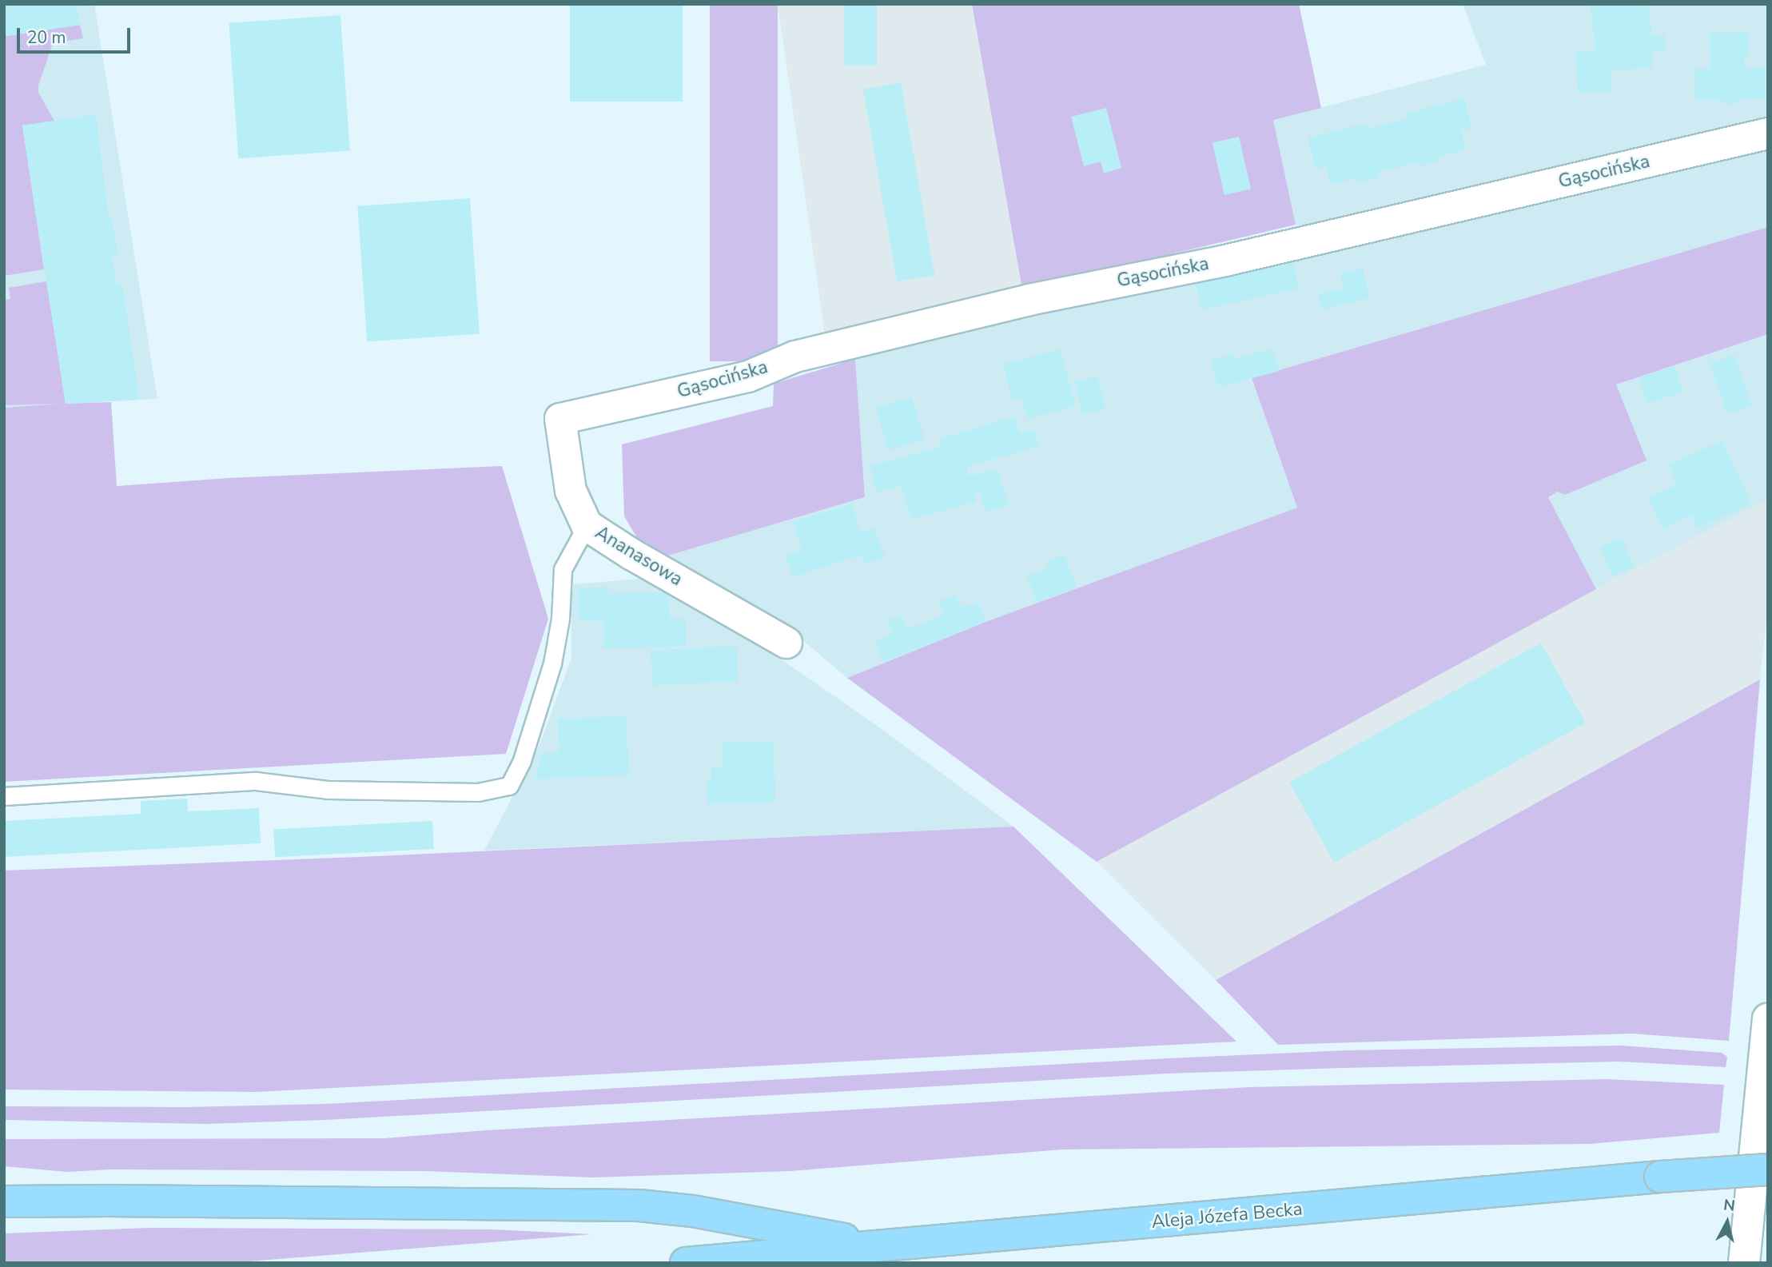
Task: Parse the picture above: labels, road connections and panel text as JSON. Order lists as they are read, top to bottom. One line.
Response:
{"streets":{"main road":["Aleja Józefa Becka"],"street":["Gąsocińska","Ananasowa"]},"crossings":[["Gąsocińska","Ananasowa"]],"scale_bar":"20 m","north":"top"}
